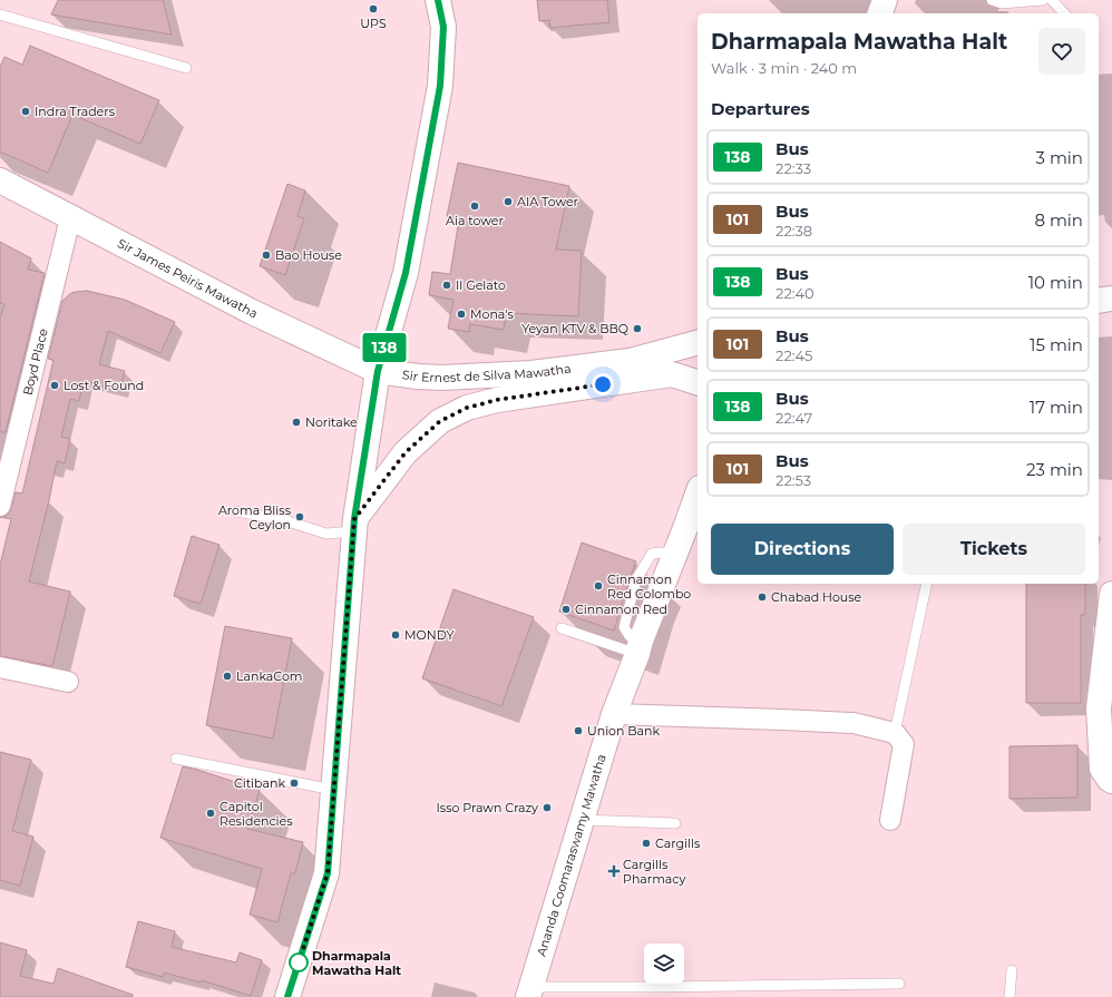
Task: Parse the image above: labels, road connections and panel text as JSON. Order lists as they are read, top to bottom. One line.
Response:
{"streets":{"main road":["Sir James Peiris Mawatha","Sir Ernest de Silva Mawatha","Ananda Coomaraswamy Mawatha"],"street":["Boyd Place"]},"crossings":[["Sir James Peiris Mawatha","Boyd Place"],["Sir James Peiris Mawatha","Sir Ernest de Silva Mawatha"]],"places":{"other":["UPS","Indra Traders","AIA Tower","Aia tower","Bao House","Il Gelato","Mona's","Yeyan KTV & BBQ","Lost & Found","Noritake","Aroma Bliss Ceylon","Cinnamon Red Colombo","Chabad House","Cinnamon Red","MONDY","LankaCom","Union Bank","Citibank","Isso Prawn Crazy","Capitol Residencies","Cargills","Dharmapala Mawatha Halt"],"health":["Cargills Pharmacy"]},"lines":["bus line 138"],"page":{"on_map":"138","heading":[["Dharmapala Mawatha Halt","Walk · 3 min · 240 m"],"Departures"],"list":[{"mark":"138","name":"Bus","note":"22:33","value":"3 min"},{"mark":"101","name":"Bus","note":"22:38","value":"8 min"},{"mark":"138","name":"Bus","note":"22:40","value":"10 min"},{"mark":"101","name":"Bus","note":"22:45","value":"15 min"},{"mark":"138","name":"Bus","note":"22:47","value":"17 min"},{"mark":"101","name":"Bus","note":"22:53","value":"23 min"}],"buttons":["Directions","Tickets"]}}
